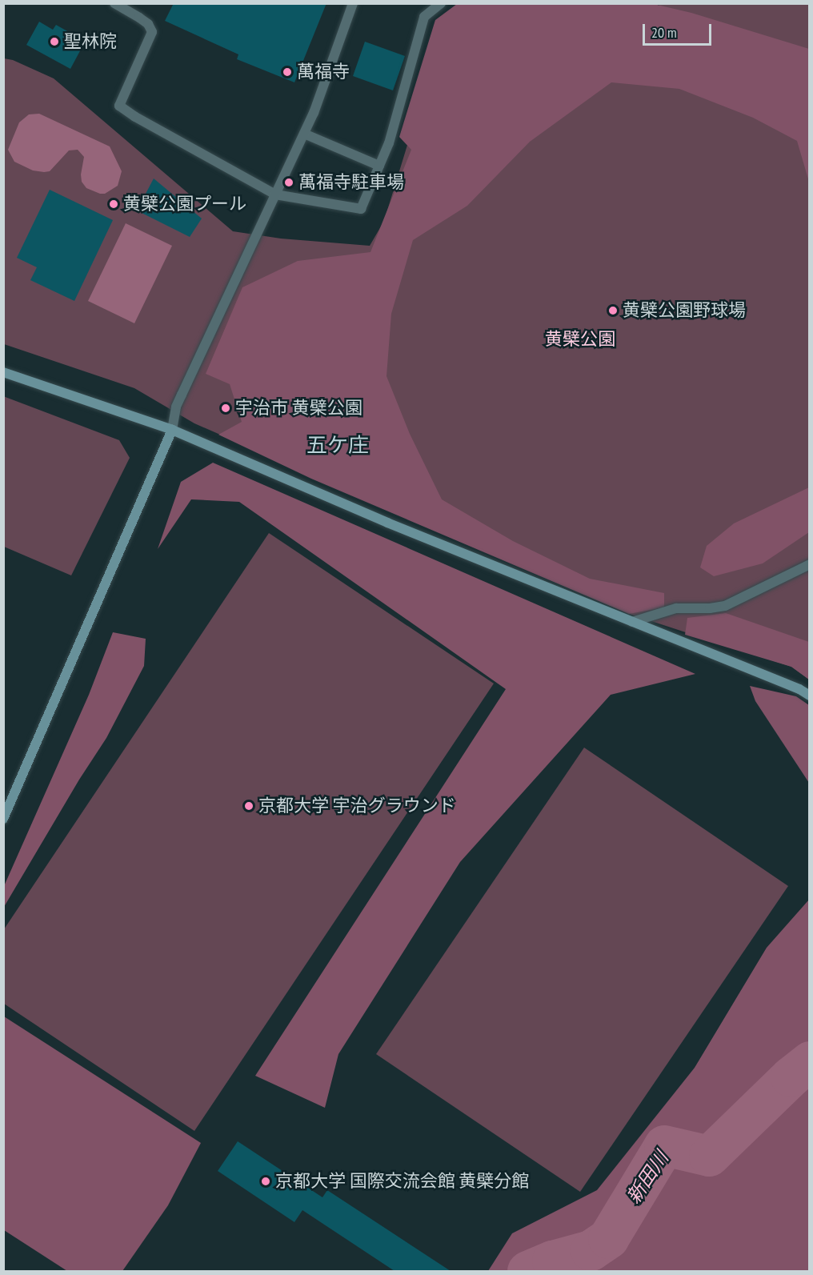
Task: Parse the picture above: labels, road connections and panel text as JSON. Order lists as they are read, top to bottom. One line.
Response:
{"districts":["五ケ庄"],"water":["新田川"],"parks":["黄檗公園"],"places":["聖林院","萬福寺","萬福寺駐車場","黄檗公園プール","黄檗公園野球場","宇治市 黄檗公園","京都大学 宇治グラウンド","京都大学 国際交流会館 黄檗分館"],"scale_bar":"20 m"}
